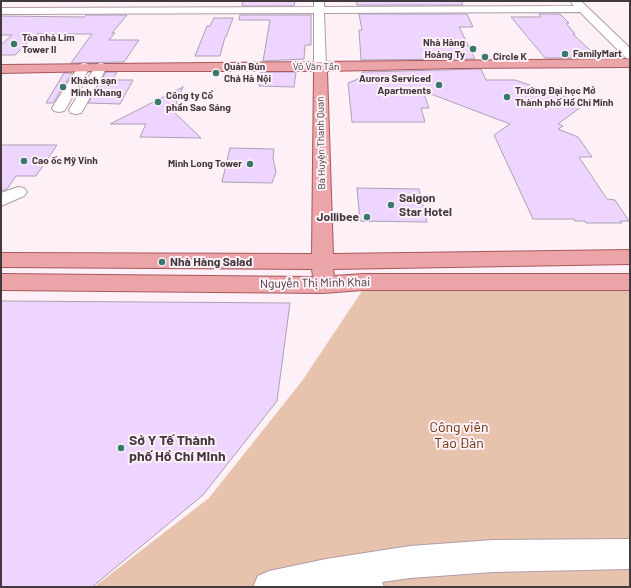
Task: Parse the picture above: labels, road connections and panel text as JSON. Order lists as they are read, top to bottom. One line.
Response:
{"streets":{"main road":["Võ Văn Tần","Bà Huyện Thanh Quan","Nguyễn Thị Minh Khai"]},"crossings":[["Võ Văn Tần","Bà Huyện Thanh Quan"],["Bà Huyện Thanh Quan","Nguyễn Thị Minh Khai"]],"parks":["Công viên Tao Đàn"],"places":["Tòa nhà Lim Tower II","Nhà Hàng Hoàng Ty","FamilyMart","Circle K","Quán Bún Chả Hà Nội","Aurora Serviced Apartments","Khách sạn Minh Khang","Trường Đại học Mở Thành phố Hồ Chí Minh","Công ty Cổ phần Sao Sáng","Cao ốc Mỹ Vinh","Minh Long Tower","Saigon Star Hotel","Jollibee","Nhà Hàng Salad","Sở Y Tế Thành phố Hồ Chí MInh"]}
